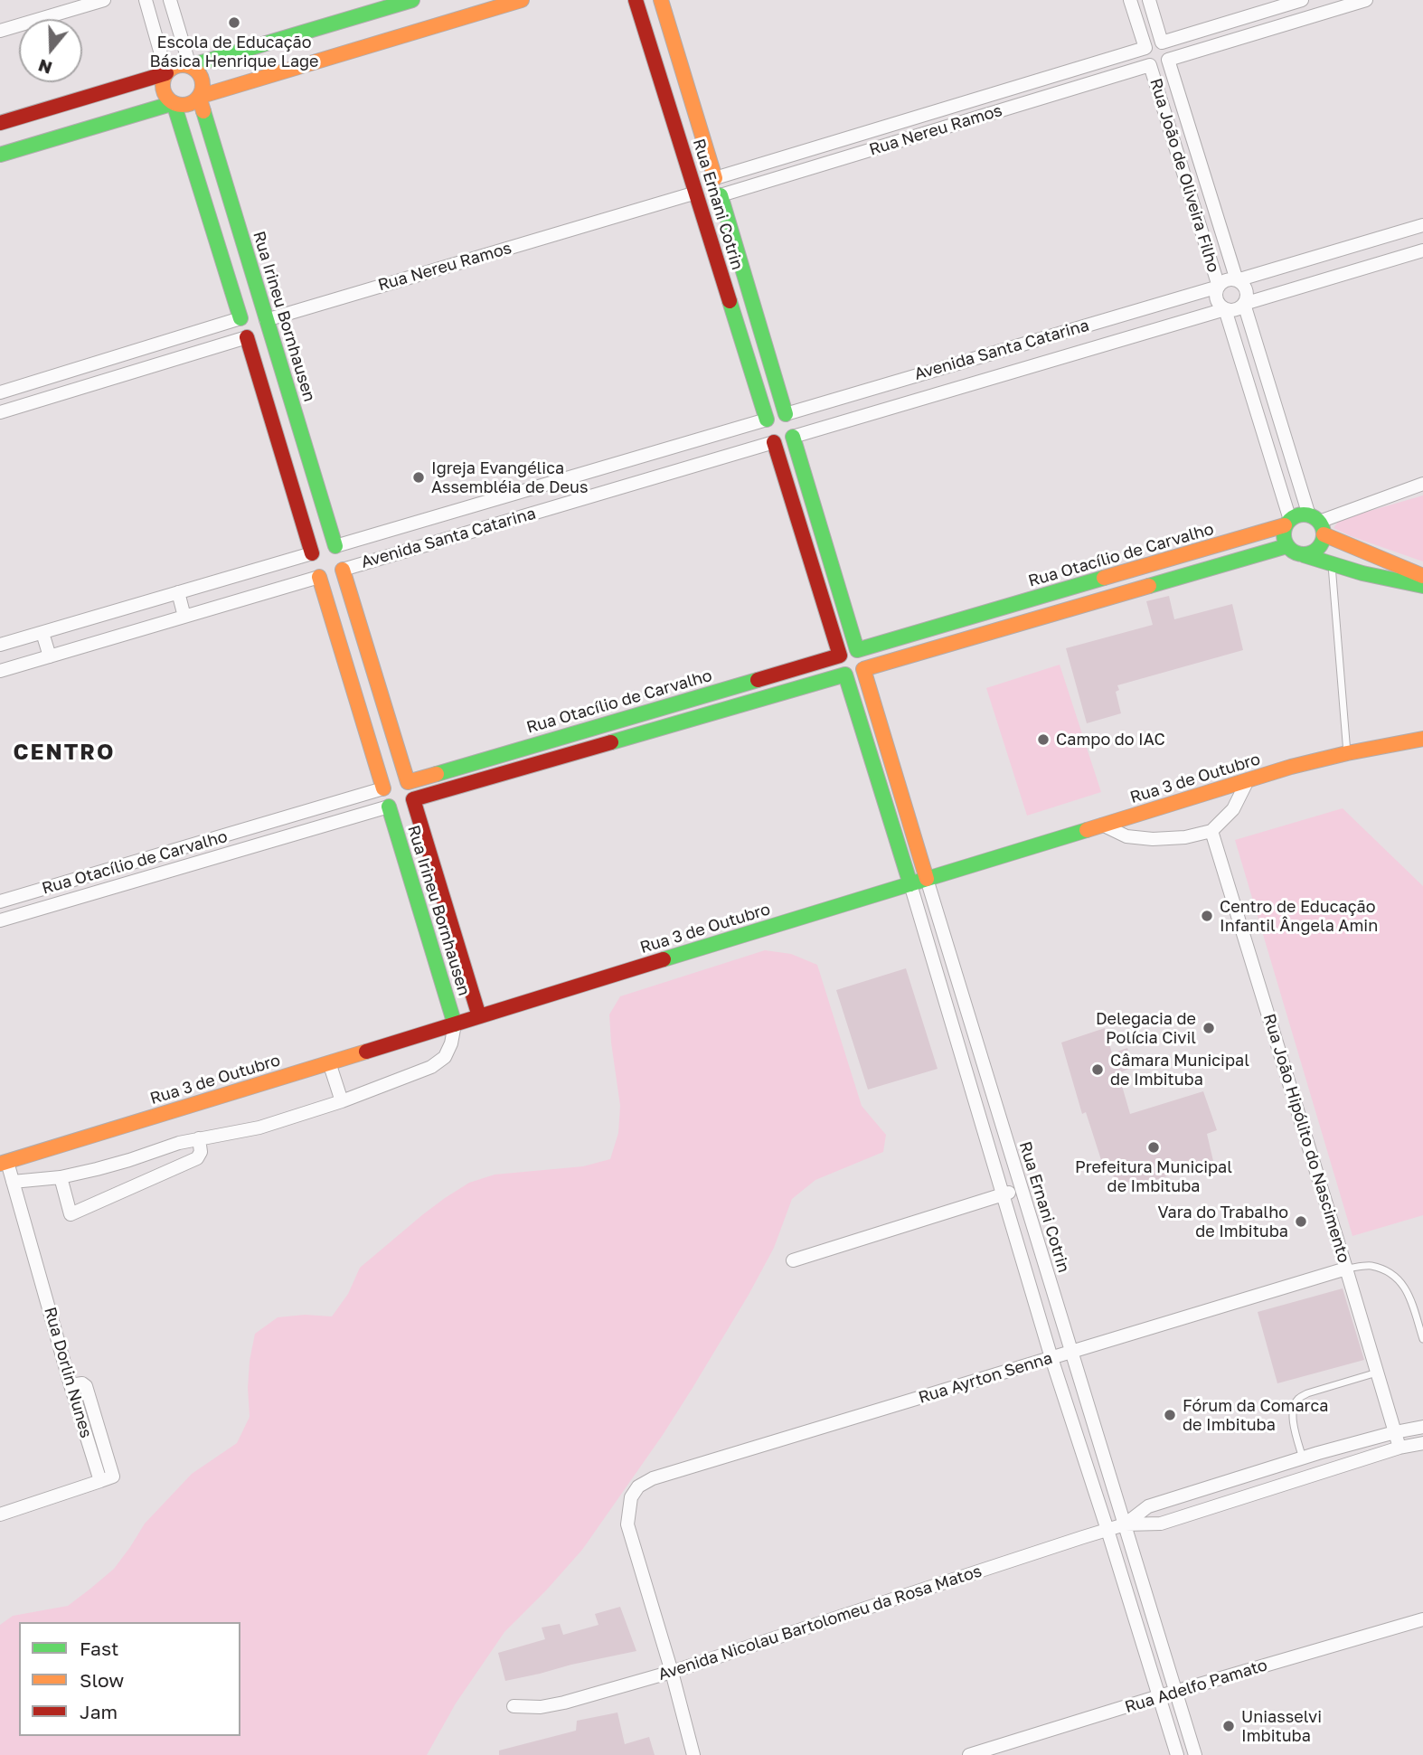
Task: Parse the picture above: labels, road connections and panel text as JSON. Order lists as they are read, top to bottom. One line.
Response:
{"streets":{"street":["Rua Nereu Ramos","Rua João de Oliveira Filho","Rua Ernani Cotrin","Rua Irineu Bornhausen","Avenida Santa Catarina","Rua Otacílio de Carvalho","Rua 3 de Outubro","Rua João Hipólito do Nascimento","Rua Dorlin Nunes","Rua Ayrton Senna","Avenida Nicolau Bartolomeu da Rosa Matos","Rua Adelfo Pamato"]},"crossings":[["Rua Nereu Ramos","Rua João de Oliveira Filho"],["Rua Nereu Ramos","Rua Ernani Cotrin"],["Rua Nereu Ramos","Rua Irineu Bornhausen"],["Rua João de Oliveira Filho","Avenida Santa Catarina"],["Rua Ernani Cotrin","Avenida Santa Catarina"],["Rua Ernani Cotrin","Rua Otacílio de Carvalho"],["Rua Ernani Cotrin","Rua 3 de Outubro"],["Rua Ernani Cotrin","Rua Ayrton Senna"],["Rua Ernani Cotrin","Avenida Nicolau Bartolomeu da Rosa Matos"],["Rua Ernani Cotrin","Rua Adelfo Pamato"],["Rua Irineu Bornhausen","Avenida Santa Catarina"],["Rua Irineu Bornhausen","Rua Otacílio de Carvalho"],["Rua Irineu Bornhausen","Rua 3 de Outubro"],["Rua 3 de Outubro","Rua Dorlin Nunes"],["Rua João Hipólito do Nascimento","Rua Ayrton Senna"],["Rua João Hipólito do Nascimento","Avenida Nicolau Bartolomeu da Rosa Matos"],["Rua Ayrton Senna","Avenida Nicolau Bartolomeu da Rosa Matos"]],"districts":["CENTRO"],"places":["Escola de Educação Básica Henrique Lage","Igreja Evangélica Assembléia de Deus","Campo do IAC","Centro de Educação Infantil Ângela Amin","Delegacia de Polícia Civil","Câmara Municipal de Imbituba","Prefeitura Municipal de Imbituba","Vara do Trabalho de Imbituba","Fórum da Comarca de Imbituba","Uniasselvi Imbituba"],"legend":["Fast","Slow","Jam"],"north":"bottom"}
